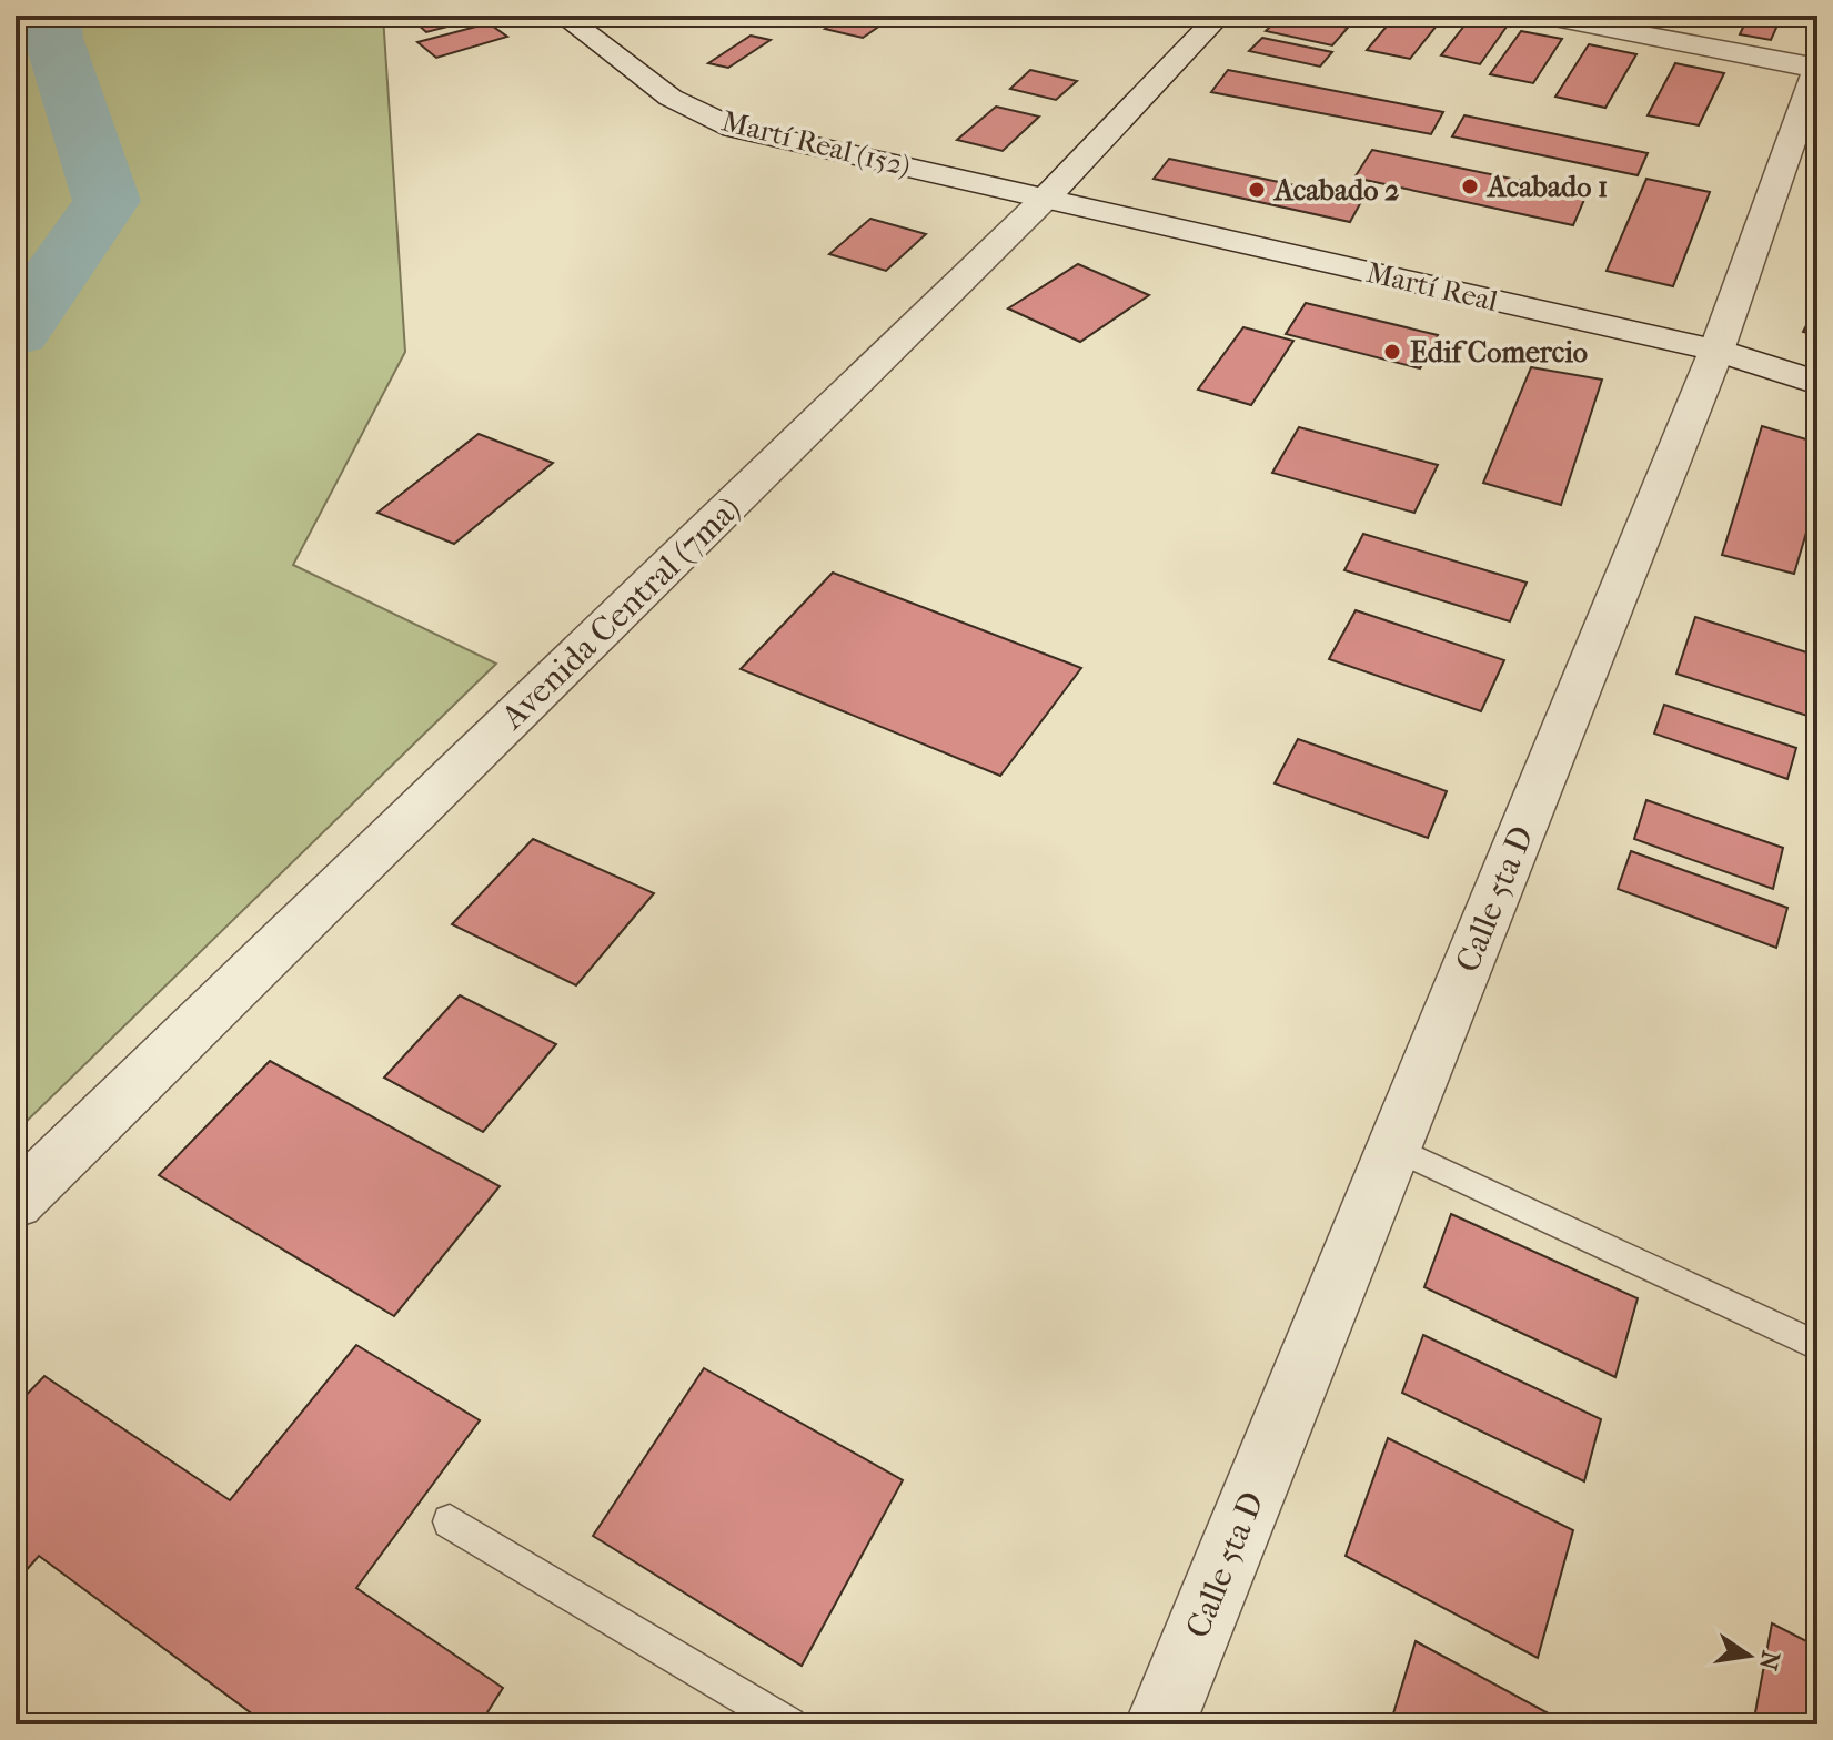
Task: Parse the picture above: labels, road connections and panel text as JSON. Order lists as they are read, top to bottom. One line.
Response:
{"streets":{"street":["Martí Real (152)","Martí Real","Avenida Central (7ma)","Calle 5ta D"]},"crossings":[["Martí Real (152)","Martí Real"],["Martí Real (152)","Avenida Central (7ma)"],["Martí Real","Avenida Central (7ma)"],["Martí Real","Calle 5ta D"]],"places":["Acabado 1","Acabado 2","Edif Comercio"],"north":"right"}
